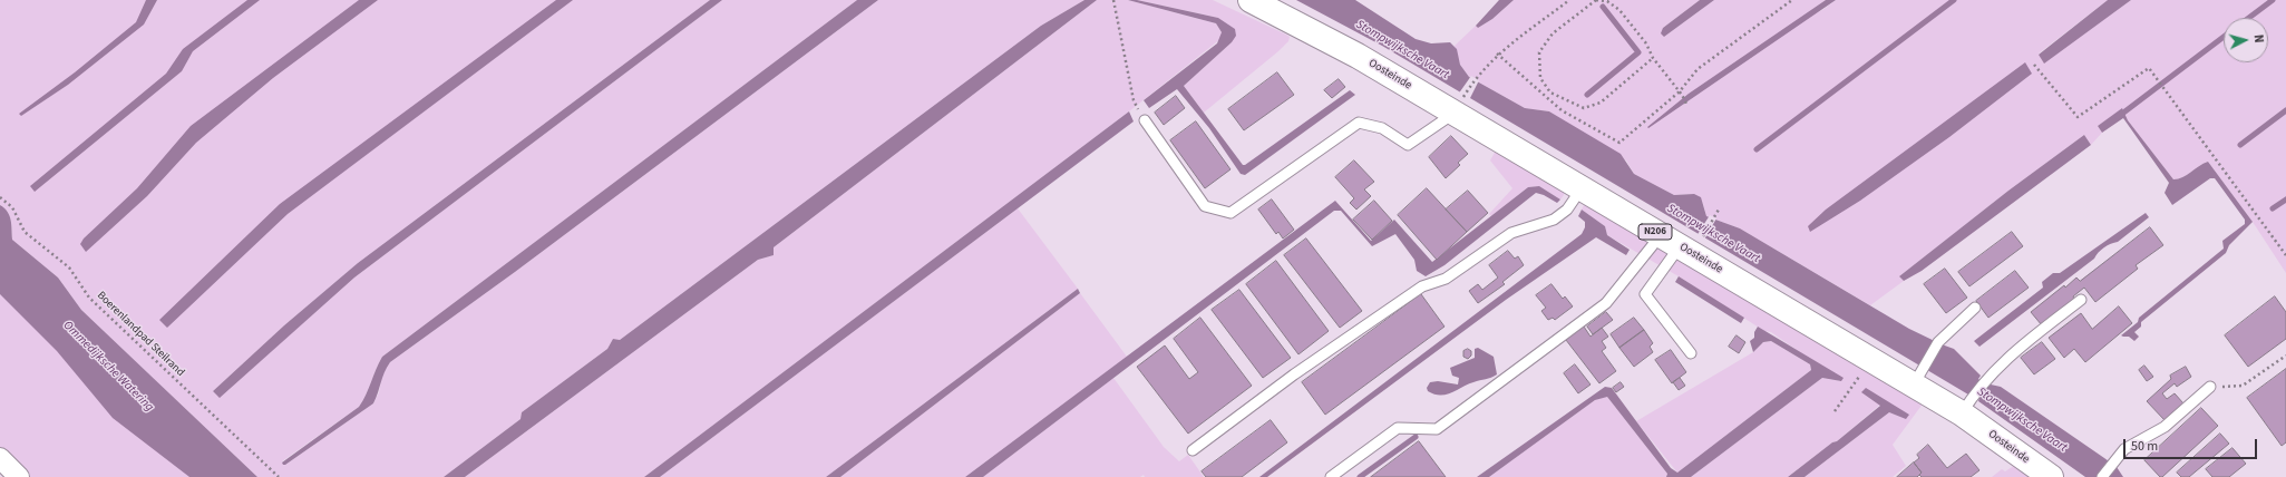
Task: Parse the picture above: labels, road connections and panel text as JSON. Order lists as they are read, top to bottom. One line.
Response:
{"streets":{"main road":["Oosteinde","N206"],"path":["Boerenlandpad Steilrand"]},"water":["Stompwijksche Vaart","Ommedijksche Watering"],"scale_bar":"50 m","north":"right"}
